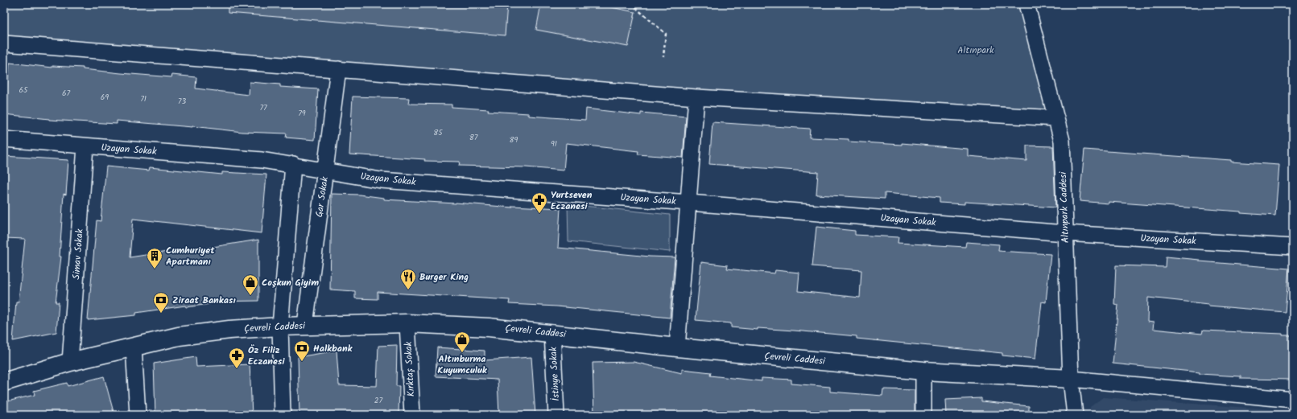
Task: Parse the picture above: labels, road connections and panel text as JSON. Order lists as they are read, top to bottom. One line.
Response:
{"streets":{"main road":["Çevreli Caddesi"],"street":["Uzayan Sokak","Gar Sokak","Altınpark Caddesi","Simav Sokak","Kırktaş Sokak","İstinye Sokak"]},"crossings":[["Uzayan Sokak","Gar Sokak"],["Uzayan Sokak","Altınpark Caddesi"],["Uzayan Sokak","Simav Sokak"],["Gar Sokak","Çevreli Caddesi"],["Altınpark Caddesi","Çevreli Caddesi"],["Simav Sokak","Çevreli Caddesi"],["Çevreli Caddesi","Kırktaş Sokak"],["Çevreli Caddesi","İstinye Sokak"]],"parks":["Altınpark"],"places":{"pharmacy":["Yurtseven Eczanesi","Öz Filiz Eczanesi"],"building":["Cumhuriyet Apartmanı"],"restaurant":["Burger King"],"shop":["Coşkun Giyim","Altınburma Kuyumculuk"],"bank":["Ziraat Bankası","Halkbank"]},"house_numbers":["65","67","69","71","73","77","79","85","87","89","91","27"]}
